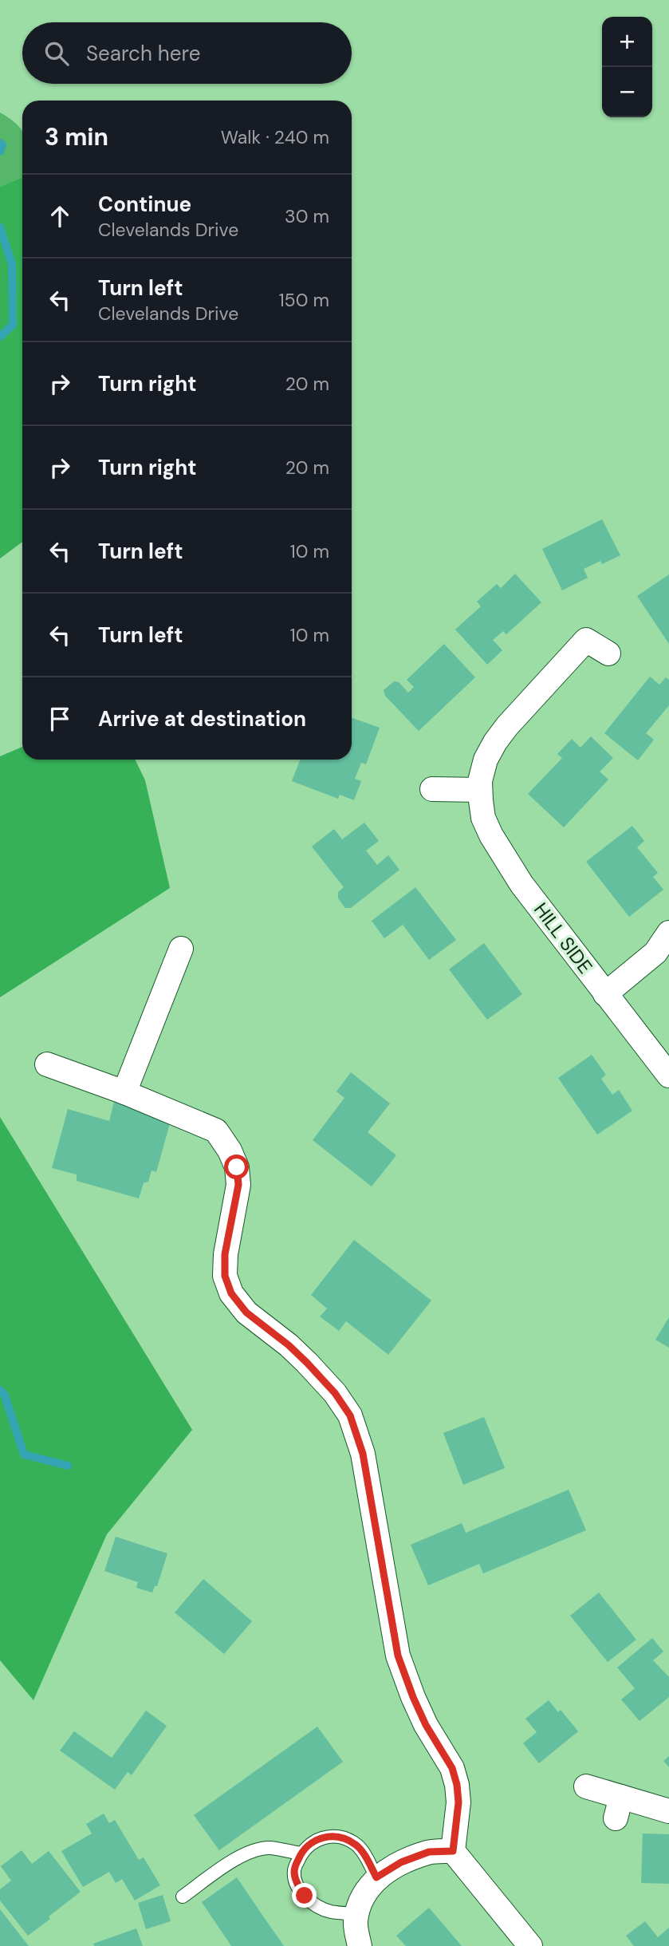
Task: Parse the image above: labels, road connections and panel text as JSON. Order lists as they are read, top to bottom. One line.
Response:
{"streets":{"street":["HILL SIDE"]},"page":{"map_buttons":["+","−"],"search":"Search here","heading":["3 min","Walk · 240 m"],"list":[["Continue","Clevelands Drive","30 m"],["Turn left","Clevelands Drive","150 m"],["Turn right","20 m"],["Turn right","20 m"],["Turn left","10 m"],["Turn left","10 m"],"Arrive at destination"]}}
